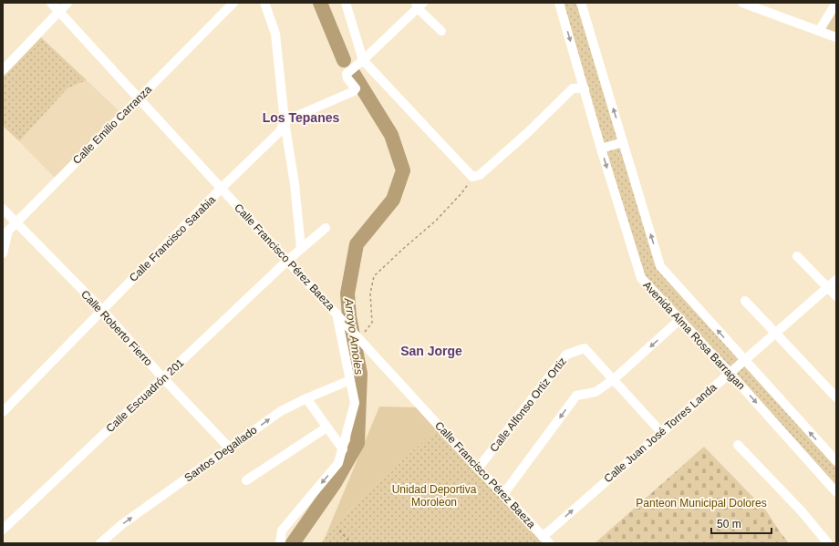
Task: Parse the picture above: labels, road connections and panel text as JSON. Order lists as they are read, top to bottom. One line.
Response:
{"streets":{"street":["Calle Emilio Carranza","Calle Francisco Sarabia","Calle Francisco Pérez Baeza","Calle Roberto Fierro","Avenida Alma Rosa Barragan","Calle Escuadrón 201","Calle Alfonso Ortiz Ortiz","Calle Juan José Torres Landa","Santos Degallado"]},"crossings":[["Calle Emilio Carranza","Calle Francisco Pérez Baeza"],["Calle Emilio Carranza","Calle Roberto Fierro"],["Calle Francisco Sarabia","Calle Francisco Pérez Baeza"],["Calle Francisco Sarabia","Calle Roberto Fierro"],["Calle Francisco Pérez Baeza","Calle Escuadrón 201"],["Calle Francisco Pérez Baeza","Calle Alfonso Ortiz Ortiz"],["Calle Francisco Pérez Baeza","Calle Juan José Torres Landa"],["Calle Roberto Fierro","Calle Escuadrón 201"],["Calle Roberto Fierro","Santos Degallado"],["Avenida Alma Rosa Barragan","Calle Juan José Torres Landa"]],"districts":["Los Tepanes","San Jorge"],"water":["Arroyo Amoles"],"parks":["Unidad Deportiva Moroleon","Panteon Municipal Dolores"],"scale_bar":"50 m"}
